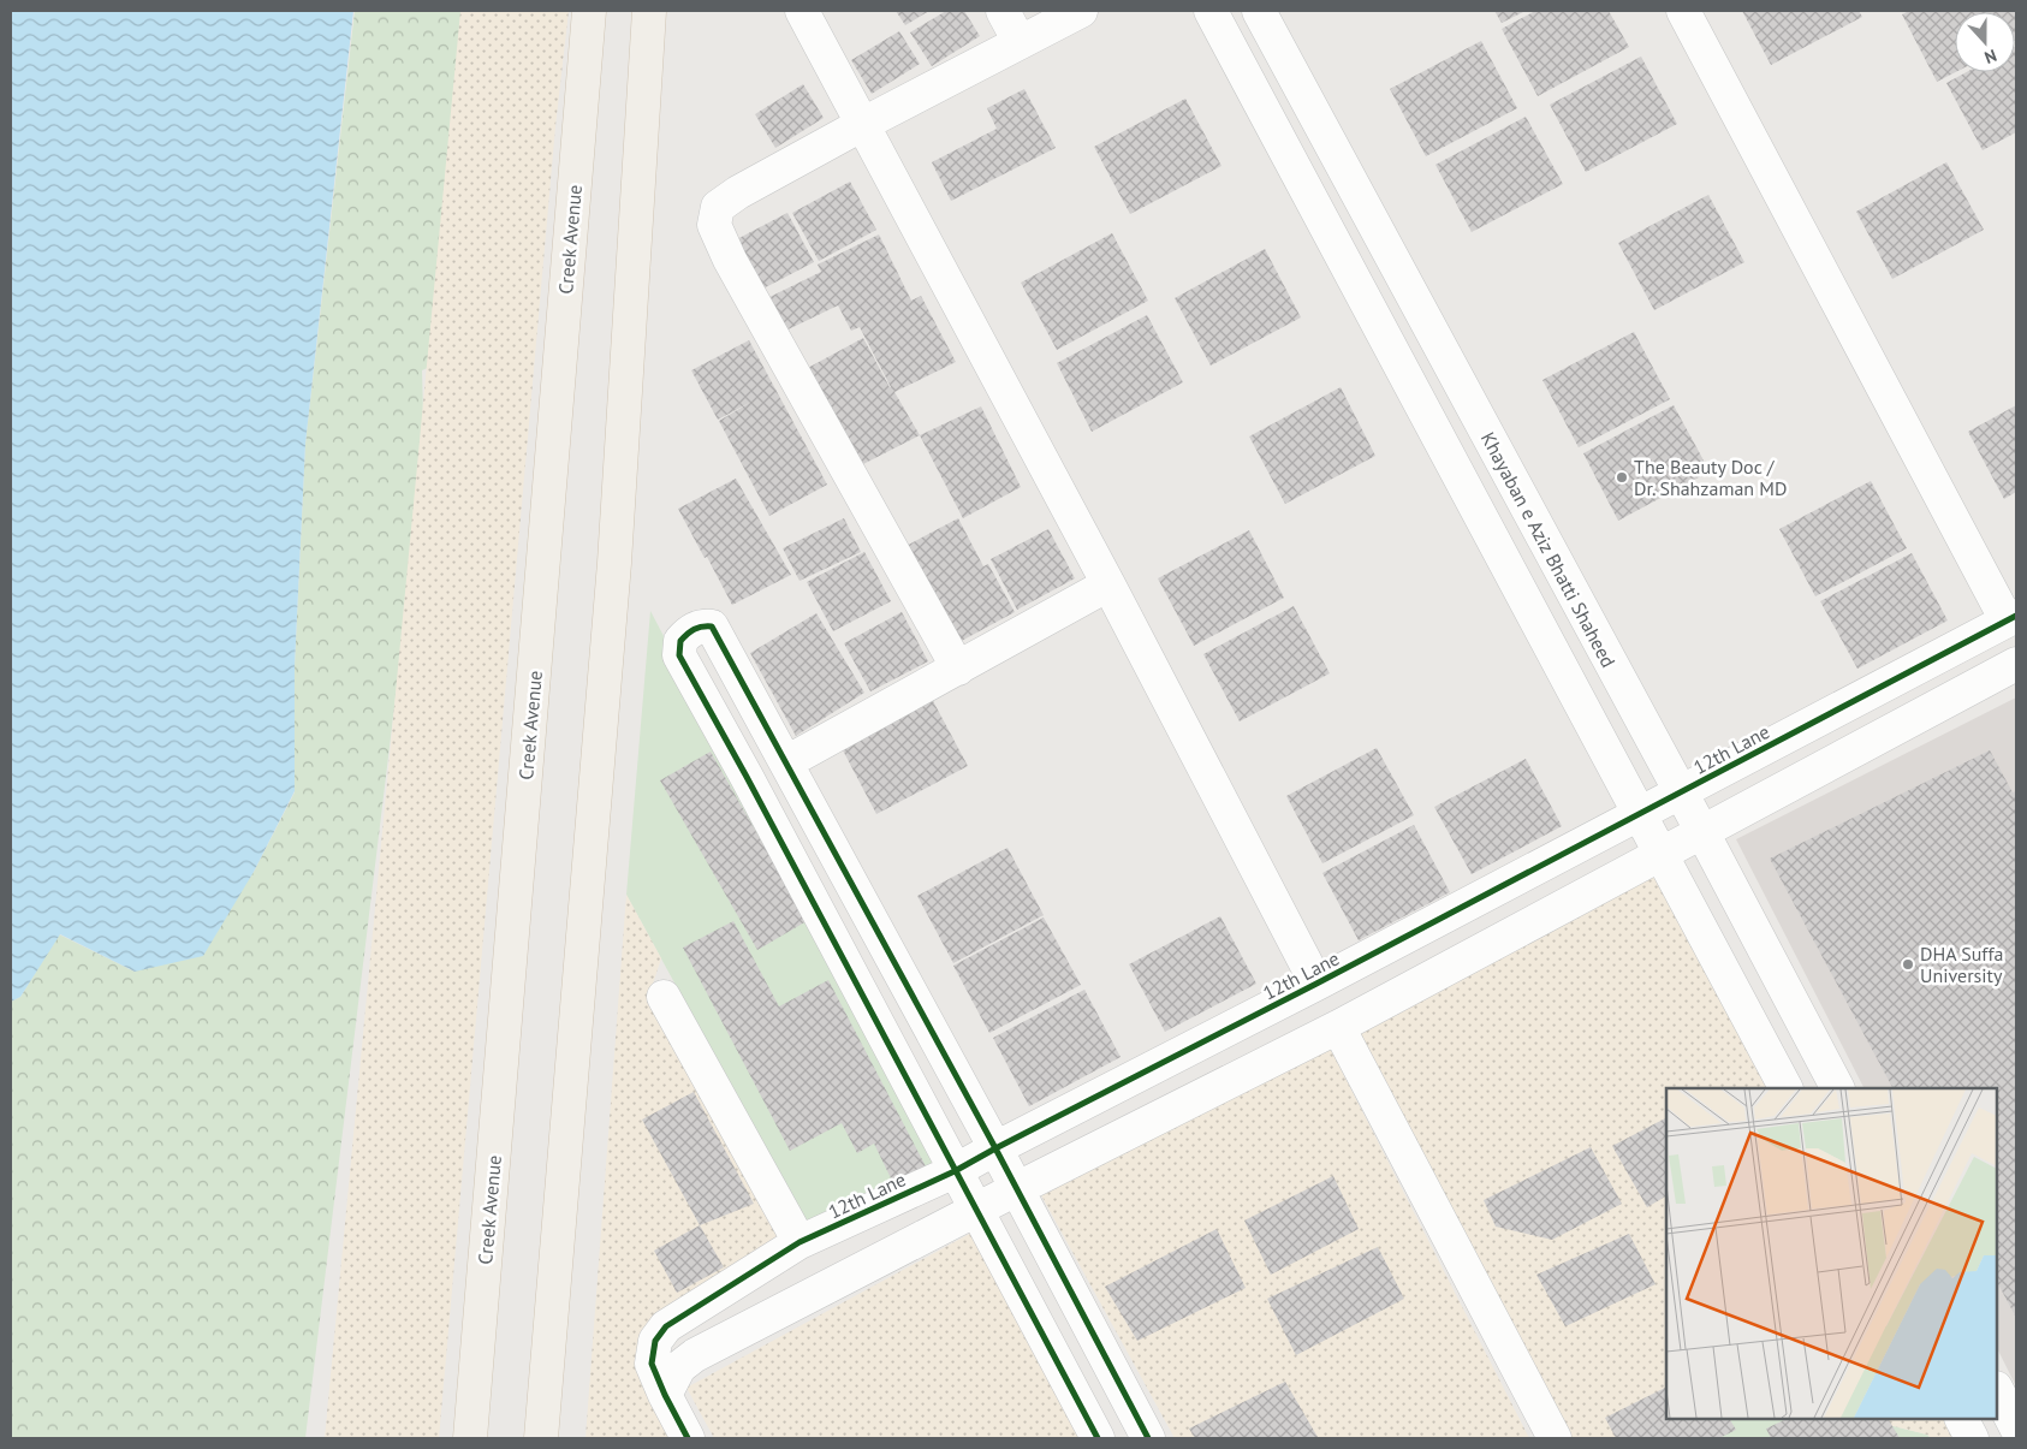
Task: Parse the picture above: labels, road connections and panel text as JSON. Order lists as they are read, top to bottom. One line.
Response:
{"streets":{"main road":["Creek Avenue"],"street":["Khayaban e Aziz Bhatti Shaheed","12th Lane"]},"crossings":[["Khayaban e Aziz Bhatti Shaheed","12th Lane"]],"places":["The Beauty Doc / Dr. Shahzaman MD","DHA Suffa University"],"north":"bottom"}
